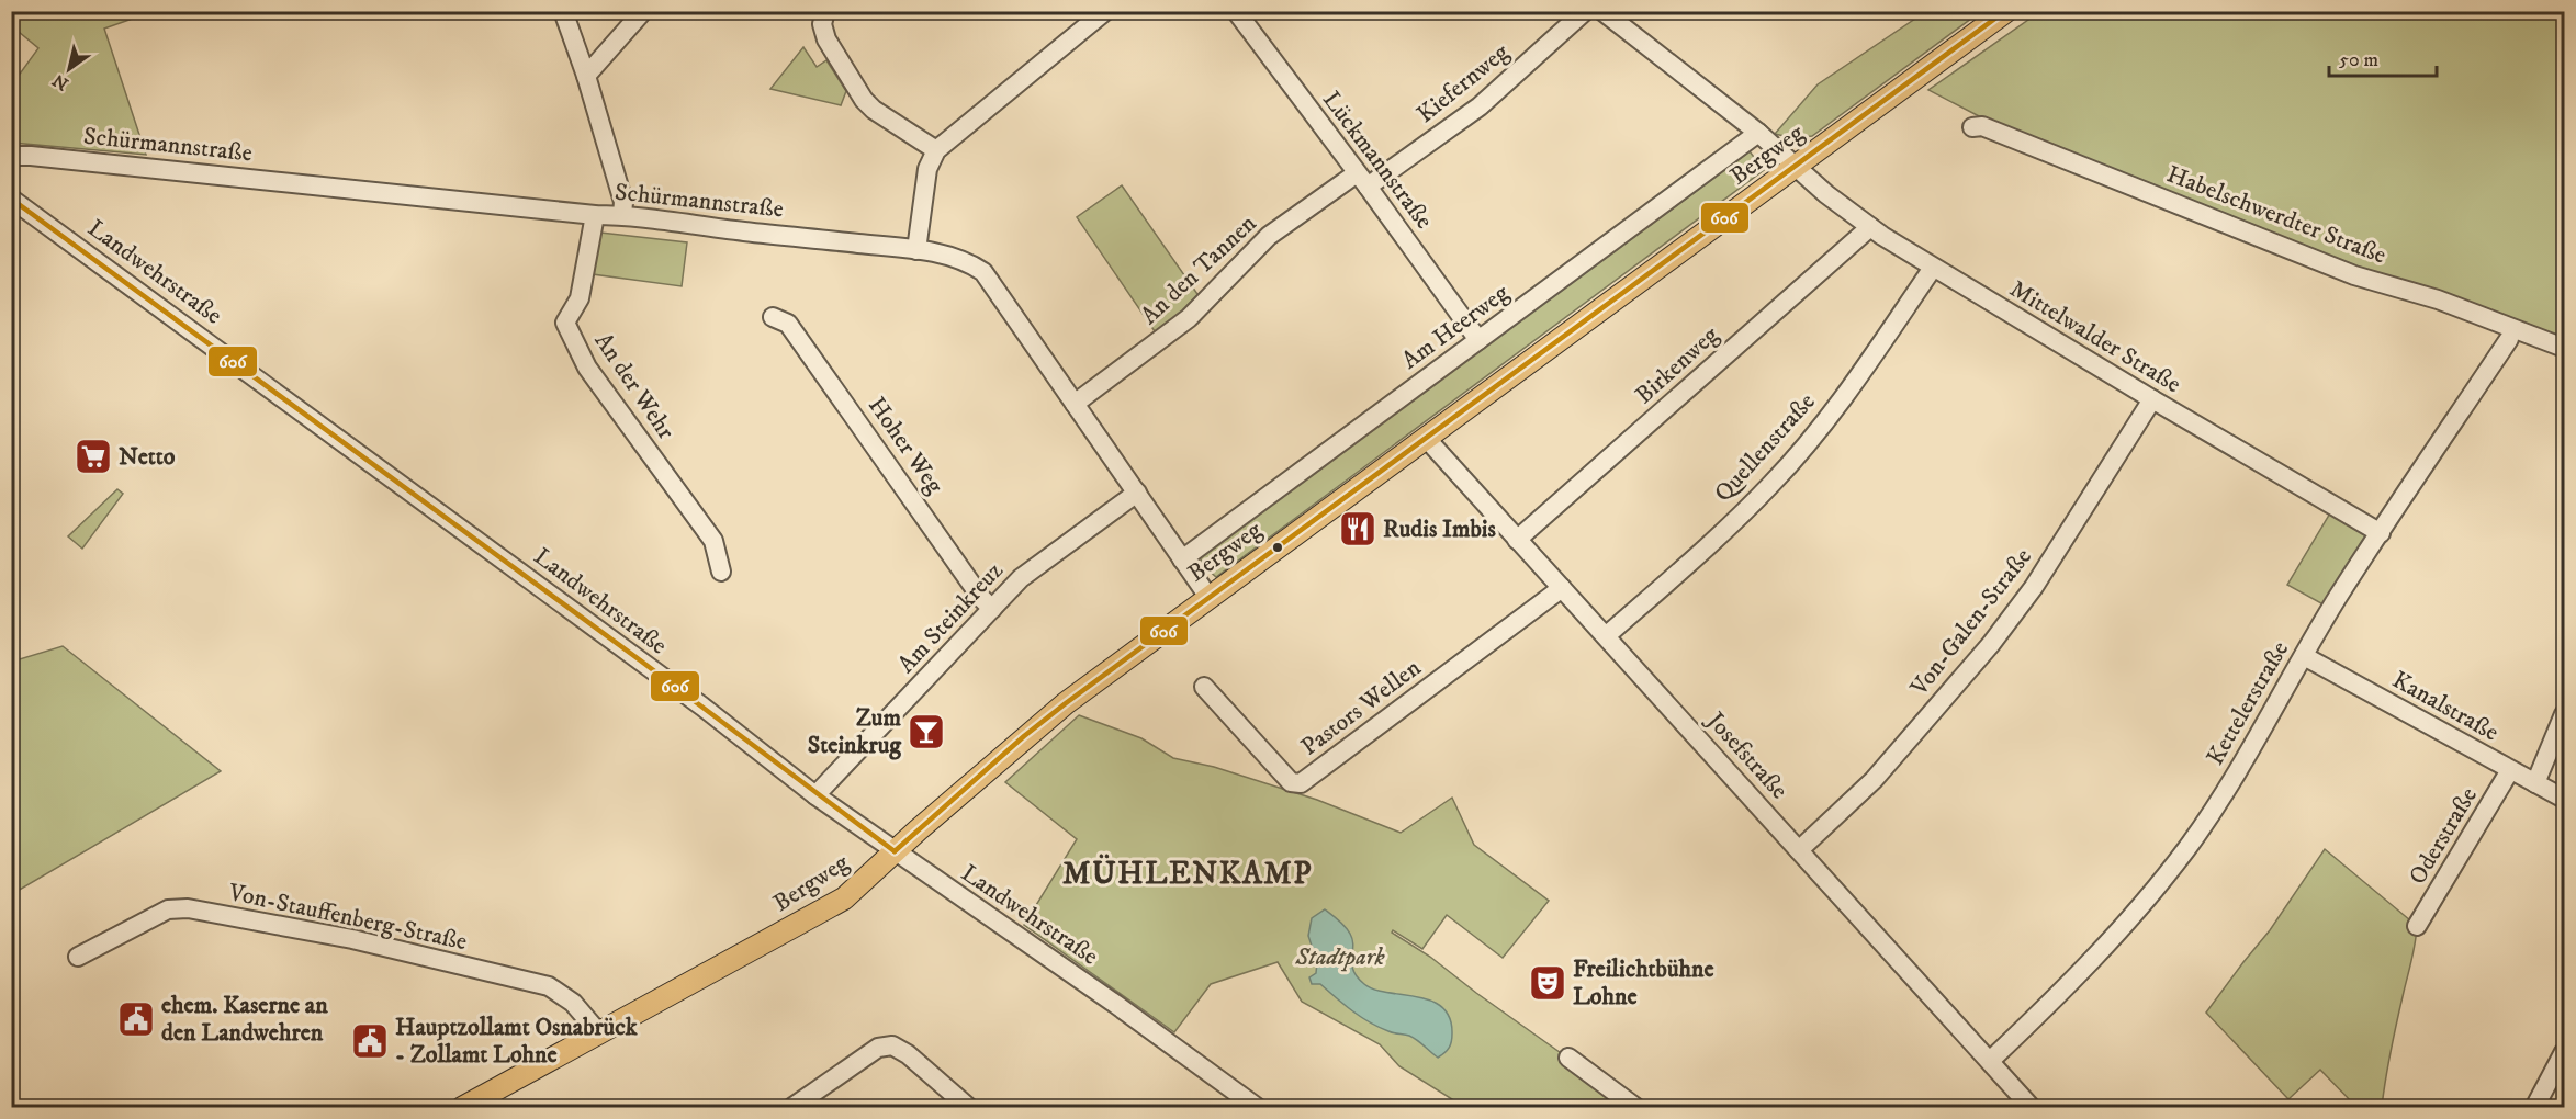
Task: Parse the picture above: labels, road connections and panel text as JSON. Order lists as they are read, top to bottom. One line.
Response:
{"streets":{"main road":["Bergweg"],"street":["Kiefernweg","Schürmannstraße","Lückmannstraße","Habelschwerdter Straße","An den Tannen","Landwehrstraße","Am Heerweg","Mittelwalder Straße","Birkenweg","An der Wehr","Hoher Weg","Quellenstraße","Am Steinkreuz","Von-Galen-Straße","Kettelerstraße","Kanalstraße","Pastors Wellen","Josefstraße","Oderstraße","Von-Stauffenberg-Straße"]},"crossings":[["Kiefernweg","Lückmannstraße"],["Kiefernweg","An den Tannen"],["Schürmannstraße","Bergweg"],["Schürmannstraße","An den Tannen"],["Schürmannstraße","Am Heerweg"],["Schürmannstraße","An der Wehr"],["Schürmannstraße","Am Steinkreuz"],["Bergweg","Landwehrstraße"],["Bergweg","Mittelwalder Straße"],["Bergweg","Josefstraße"],["Bergweg","Von-Stauffenberg-Straße"],["Lückmannstraße","An den Tannen"],["Lückmannstraße","Am Heerweg"],["Landwehrstraße","Am Steinkreuz"],["Am Heerweg","Mittelwalder Straße"],["Mittelwalder Straße","Birkenweg"],["Mittelwalder Straße","Quellenstraße"],["Mittelwalder Straße","Von-Galen-Straße"],["Mittelwalder Straße","Kettelerstraße"],["Birkenweg","Josefstraße"],["Hoher Weg","Am Steinkreuz"],["Quellenstraße","Josefstraße"],["Von-Galen-Straße","Josefstraße"],["Kettelerstraße","Kanalstraße"],["Kettelerstraße","Josefstraße"],["Kanalstraße","Oderstraße"],["Pastors Wellen","Josefstraße"]],"districts":["MÜHLENKAMP"],"parks":["Stadtpark"],"places":{"supermarket":["Netto"],"restaurant":["Rudis Imbis"],"bar":["Zum Steinkrug"],"theatre":["Freilichtbühne Lohne"],"public building":["ehem. Kaserne an den Landwehren","Hauptzollamt Osnabrück - Zollamt Lohne"]},"lines":["transit line 606"],"scale_bar":"50 m","north":"bottom left"}
